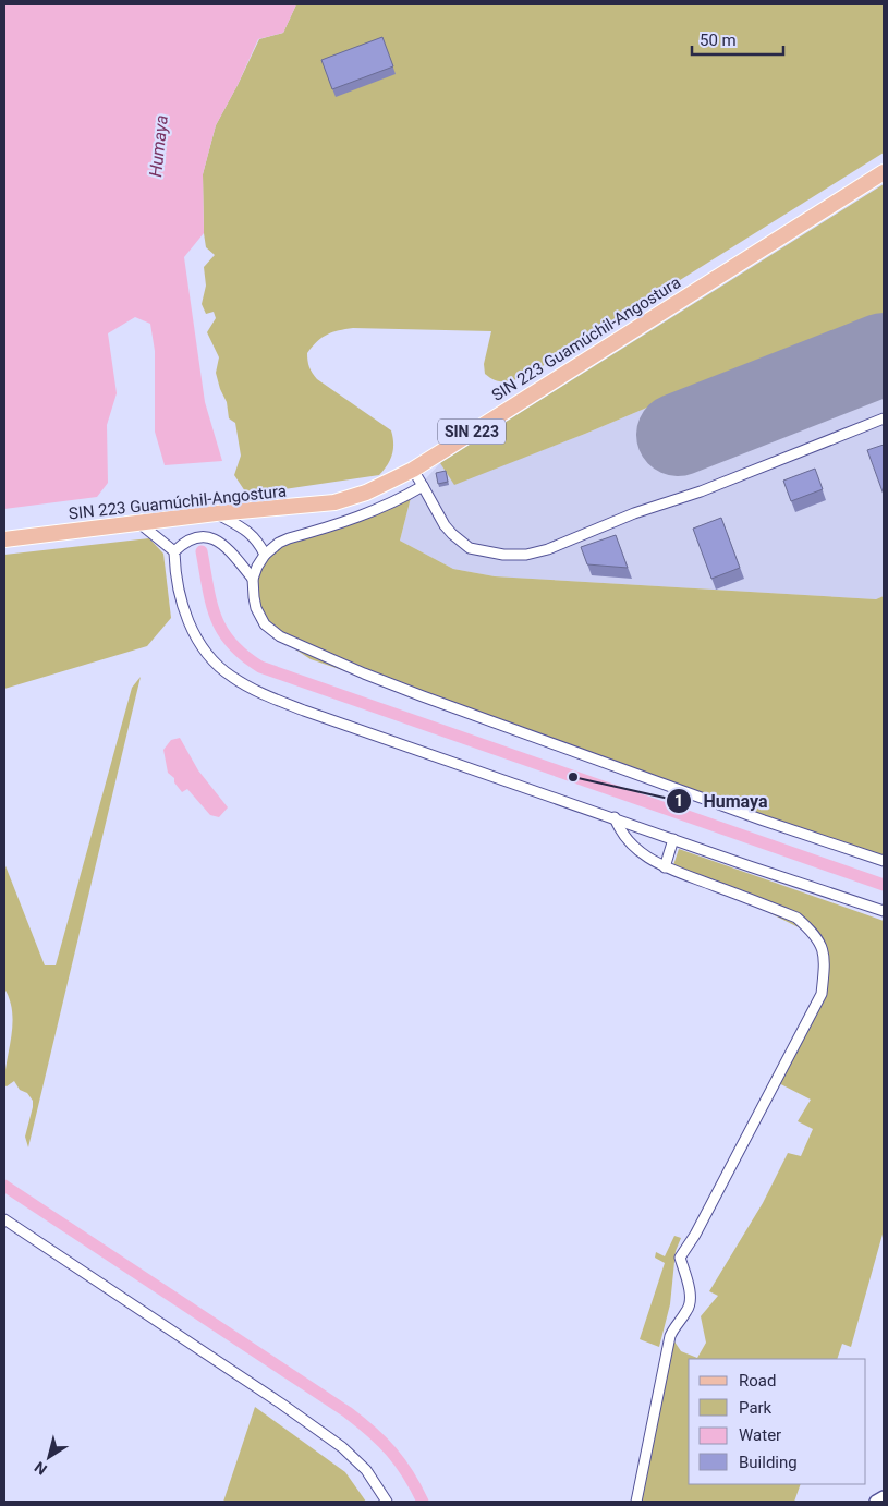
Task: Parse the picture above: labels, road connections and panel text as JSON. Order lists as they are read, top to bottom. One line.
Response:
{"streets":{"main road":["SIN 223 Guamúchil-Angostura","SIN 223"]},"water":["Humaya"],"places":["Humaya"],"legend":["Road","Park","Water","Building"],"scale_bar":"50 m","north":"bottom left"}
